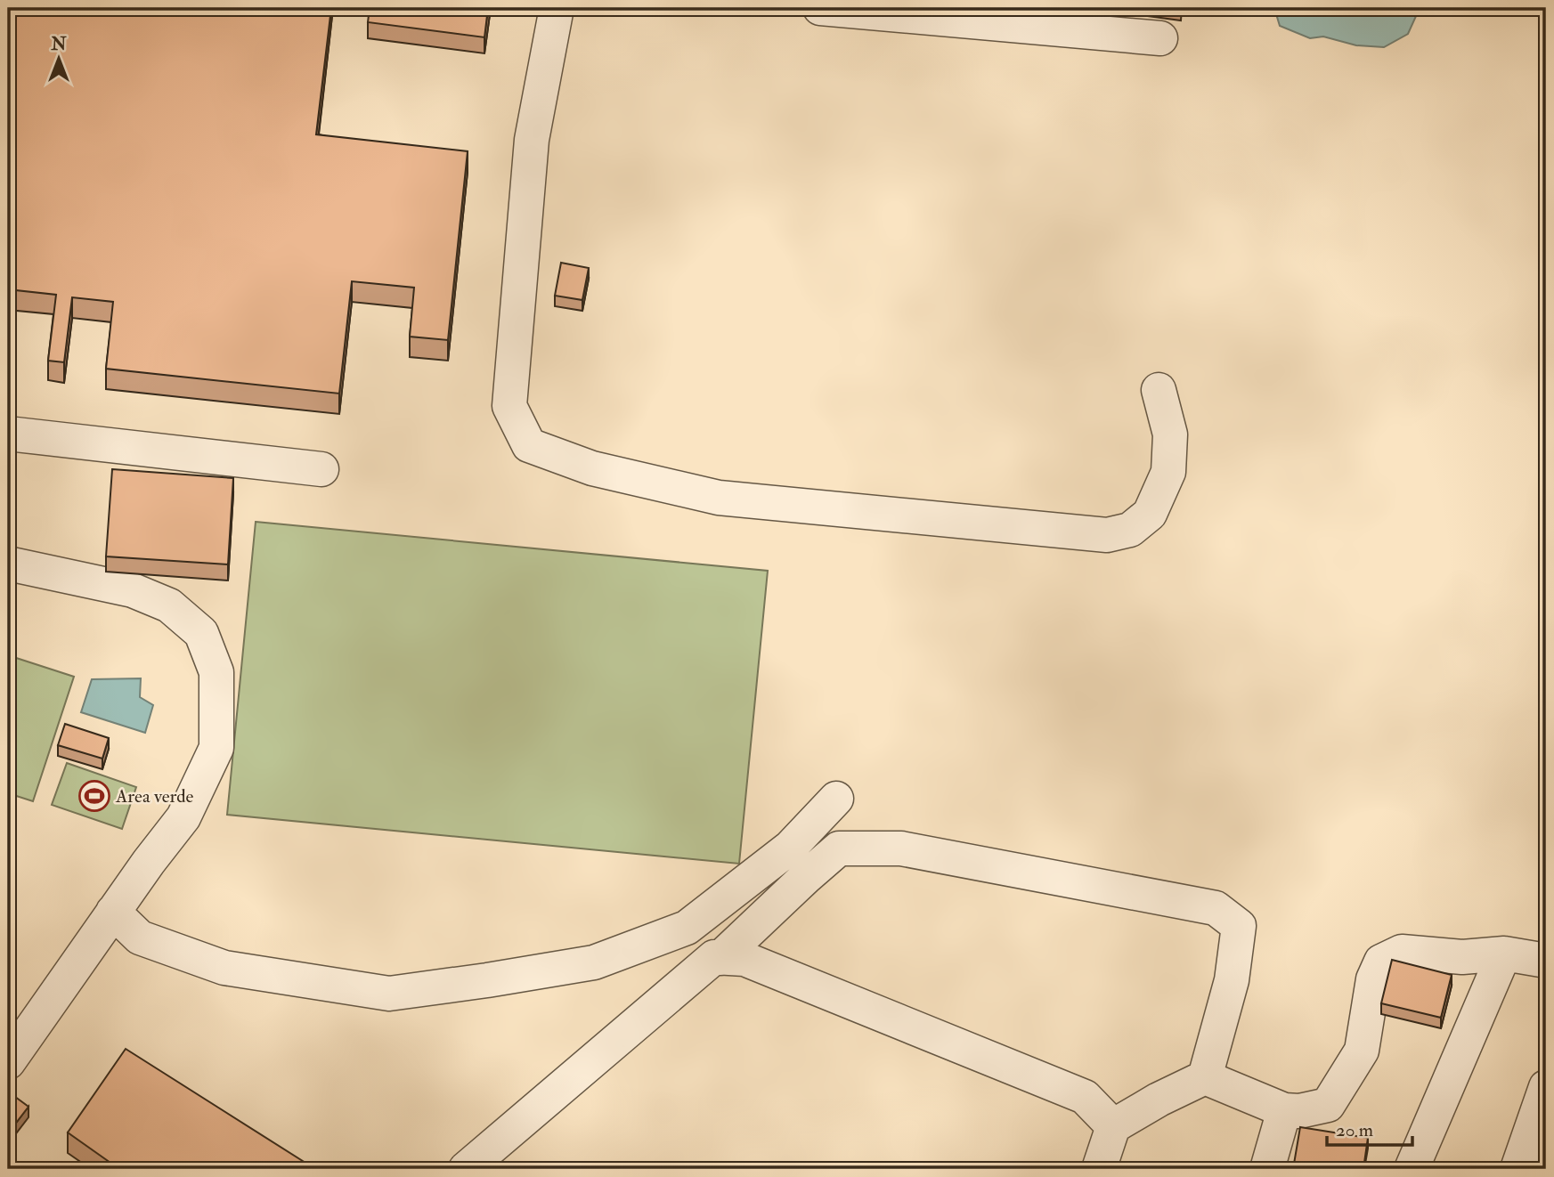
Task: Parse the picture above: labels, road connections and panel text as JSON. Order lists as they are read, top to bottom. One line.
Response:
{"places":{"sports":["Area verde"]},"scale_bar":"20 m","north":"top"}
